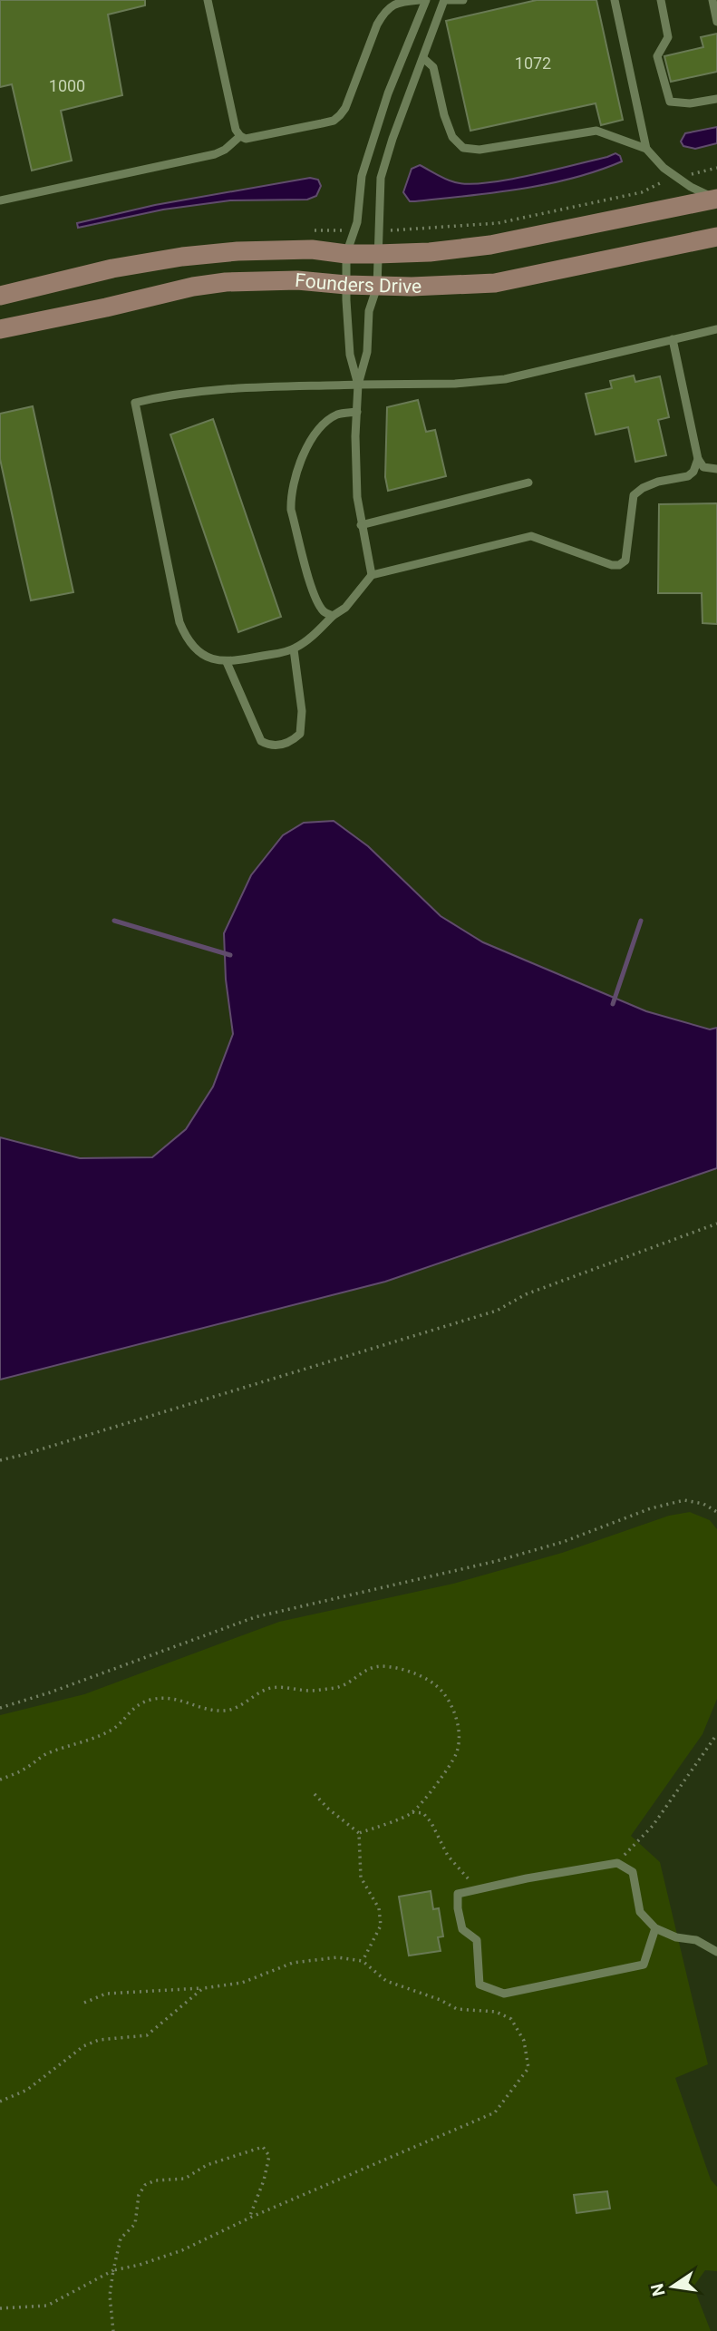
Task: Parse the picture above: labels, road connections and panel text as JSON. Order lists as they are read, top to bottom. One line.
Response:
{"streets":{"main road":["Founders Drive"]},"house_numbers":["1072","1000"],"north":"left"}
